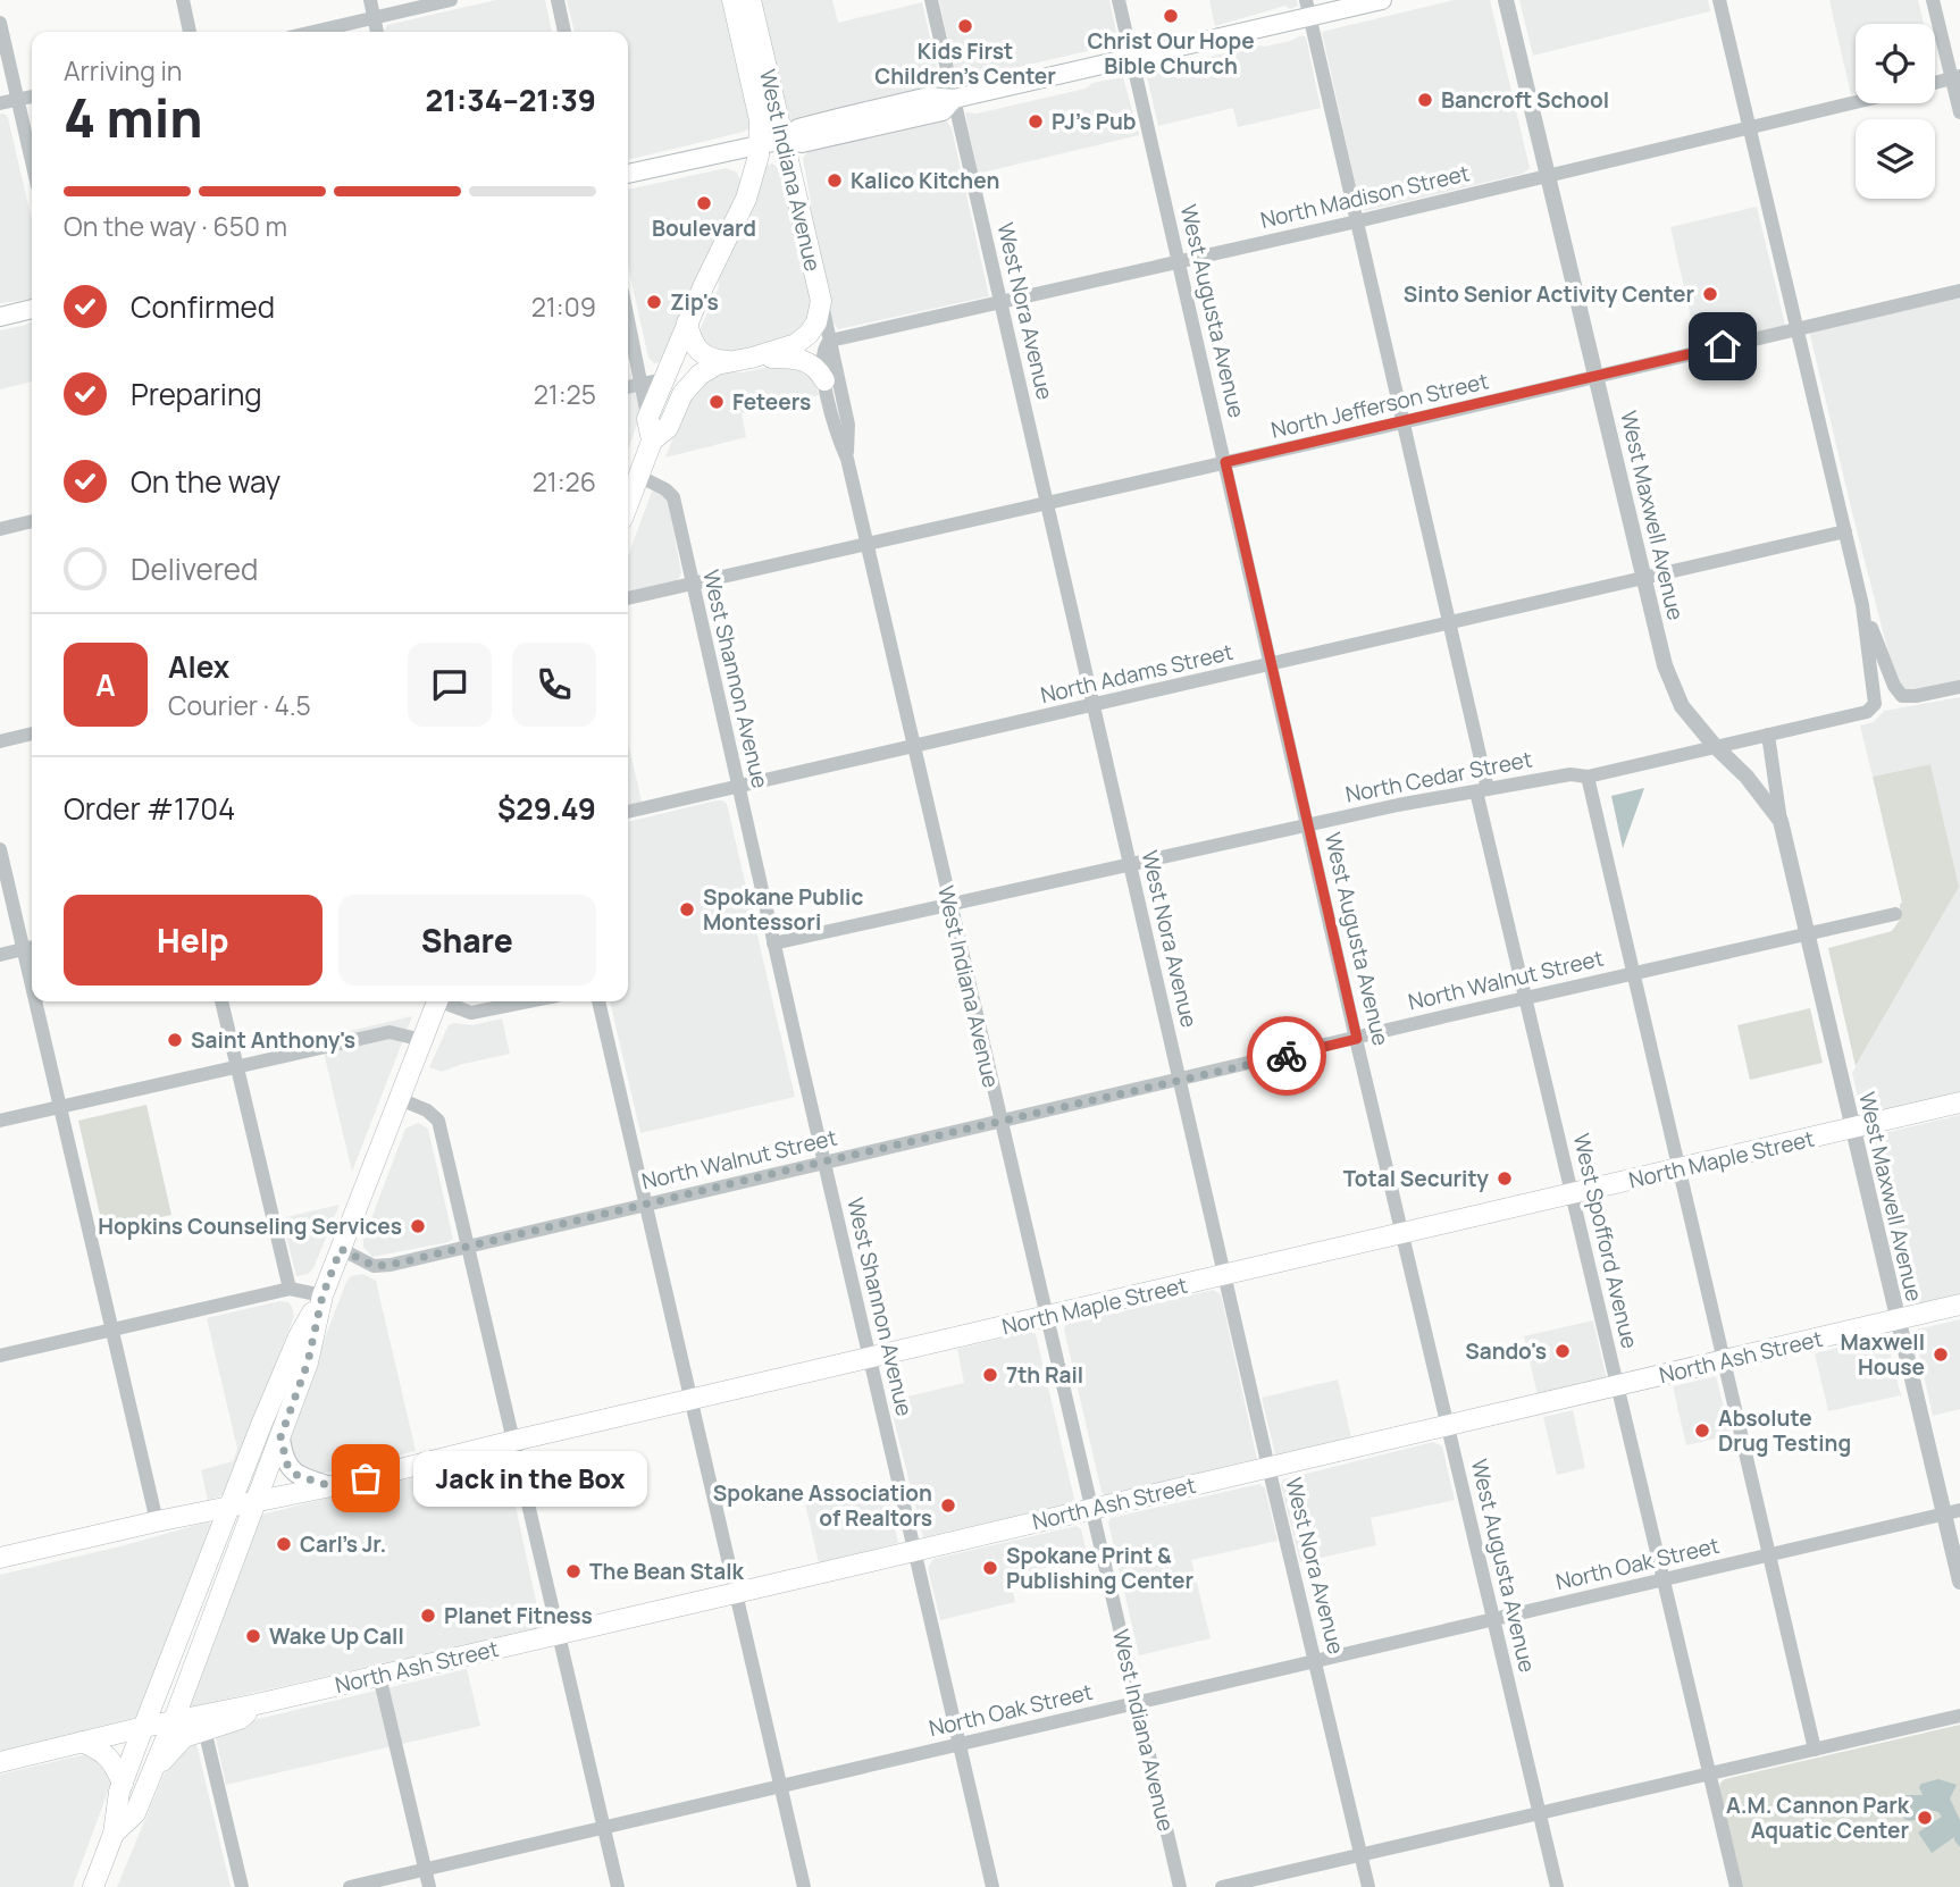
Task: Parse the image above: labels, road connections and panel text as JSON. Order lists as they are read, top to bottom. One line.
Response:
{"streets":{"main road":["West Indiana Avenue","North Maple Street","North Ash Street"],"street":["North Madison Street","West Nora Avenue","West Augusta Avenue","North Jefferson Street","West Maxwell Avenue","North Adams Street","West Shannon Avenue","North Cedar Street","North Walnut Street","West Spofford Avenue","North Oak Street"]},"crossings":[["West Indiana Avenue","North Madison Street"],["West Indiana Avenue","North Jefferson Street"],["West Indiana Avenue","North Adams Street"],["West Indiana Avenue","North Cedar Street"],["West Indiana Avenue","North Walnut Street"],["West Indiana Avenue","North Maple Street"],["West Indiana Avenue","North Ash Street"],["West Indiana Avenue","North Oak Street"],["North Madison Street","West Nora Avenue"],["North Madison Street","West Augusta Avenue"],["North Madison Street","West Maxwell Avenue"],["North Madison Street","West Spofford Avenue"],["West Nora Avenue","North Jefferson Street"],["West Nora Avenue","North Adams Street"],["West Nora Avenue","North Cedar Street"],["West Nora Avenue","North Walnut Street"],["West Nora Avenue","North Maple Street"],["West Nora Avenue","North Ash Street"],["West Nora Avenue","North Oak Street"],["West Augusta Avenue","North Jefferson Street"],["West Augusta Avenue","North Adams Street"],["West Augusta Avenue","North Cedar Street"],["West Augusta Avenue","North Walnut Street"],["West Augusta Avenue","North Maple Street"],["West Augusta Avenue","North Ash Street"],["West Augusta Avenue","North Oak Street"],["North Jefferson Street","West Maxwell Avenue"],["North Jefferson Street","West Shannon Avenue"],["North Jefferson Street","West Spofford Avenue"],["West Maxwell Avenue","North Adams Street"],["West Maxwell Avenue","North Cedar Street"],["West Maxwell Avenue","North Walnut Street"],["West Maxwell Avenue","North Maple Street"],["West Maxwell Avenue","North Ash Street"],["West Maxwell Avenue","North Oak Street"],["North Adams Street","West Shannon Avenue"],["North Adams Street","West Spofford Avenue"],["West Shannon Avenue","North Cedar Street"],["West Shannon Avenue","North Walnut Street"],["West Shannon Avenue","North Maple Street"],["West Shannon Avenue","North Ash Street"],["West Shannon Avenue","North Oak Street"],["North Cedar Street","West Spofford Avenue"],["North Walnut Street","West Spofford Avenue"],["North Maple Street","West Spofford Avenue"],["West Spofford Avenue","North Ash Street"],["West Spofford Avenue","North Oak Street"]],"places":["Christ Our Hope Bible Church","Kids First Children's Center","Bancroft School","PJ's Pub","Kalico Kitchen","Boulevard","Sinto Senior Activity Center","Zip's","Feteers","Spokane Public Montessori","Saint Anthony's","Total Security","Hopkins Counseling Services","Sando's","Maxwell House","7th Rail","Absolute Drug Testing","Jack in the Box","Spokane Association of Realtors","Carl's Jr.","Spokane Print & Publishing Center","The Bean Stalk","Planet Fitness","Wake Up Call","A.M. Cannon Park Aquatic Center"],"page":{"heading":["4 min","Arriving in","21:34–21:39"],"panel":["Alex","Courier · 4.5","Order #1704","$29.49"],"bar":"On the way · 650 m","list":[["Confirmed","21:09"],["Preparing","21:25"],["On the way","21:26"],"Delivered"],"round":"A","buttons":["Help","Share"],"bubble":"Jack in the Box"}}
